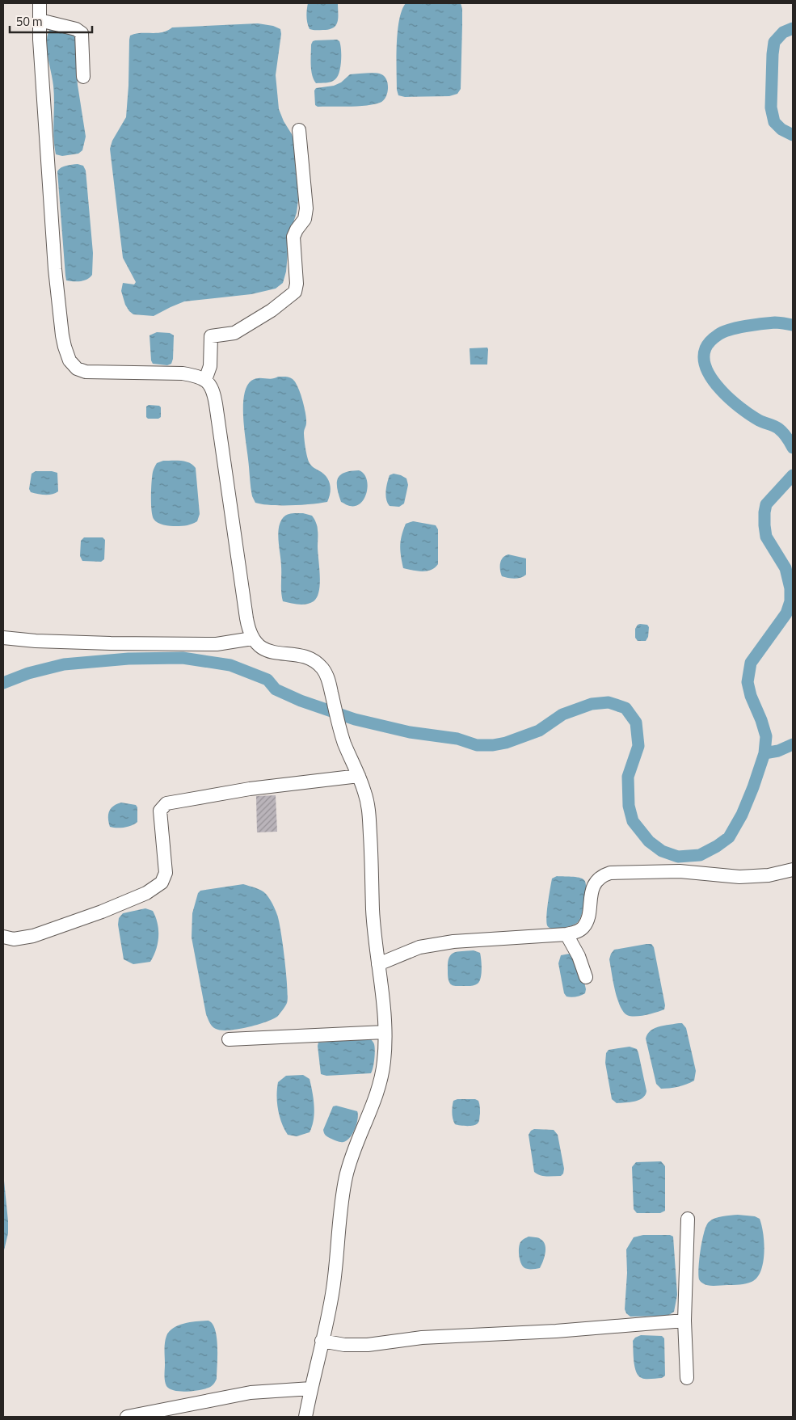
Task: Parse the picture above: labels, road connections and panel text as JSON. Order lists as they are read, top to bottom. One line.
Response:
{"scale_bar":"50 m"}
